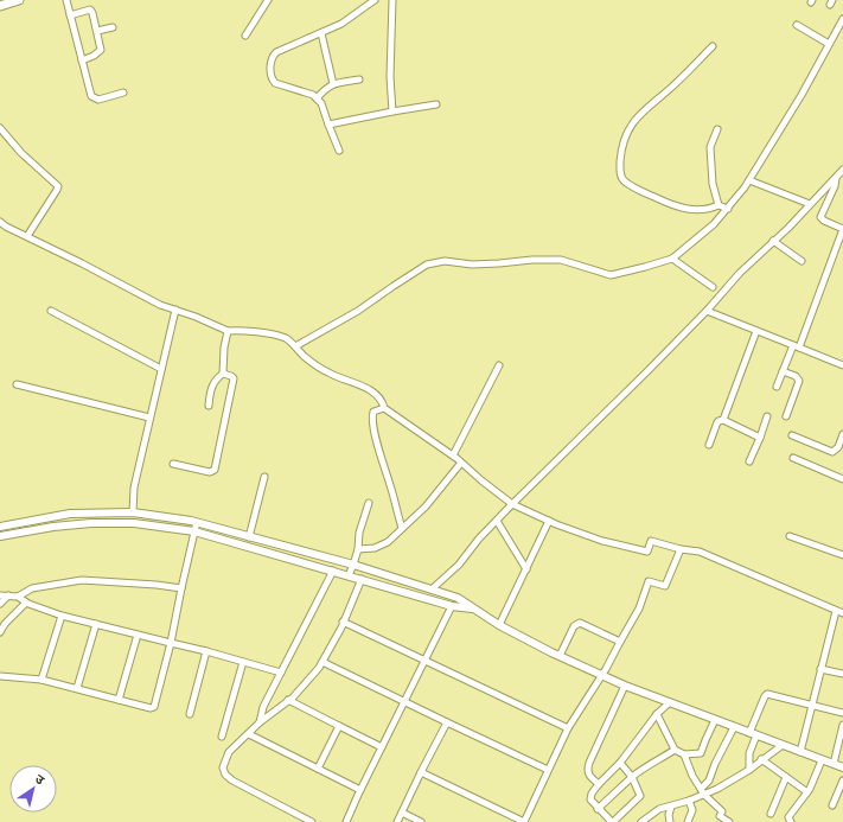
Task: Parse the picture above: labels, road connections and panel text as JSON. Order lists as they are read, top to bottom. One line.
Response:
{"north":"top right"}
